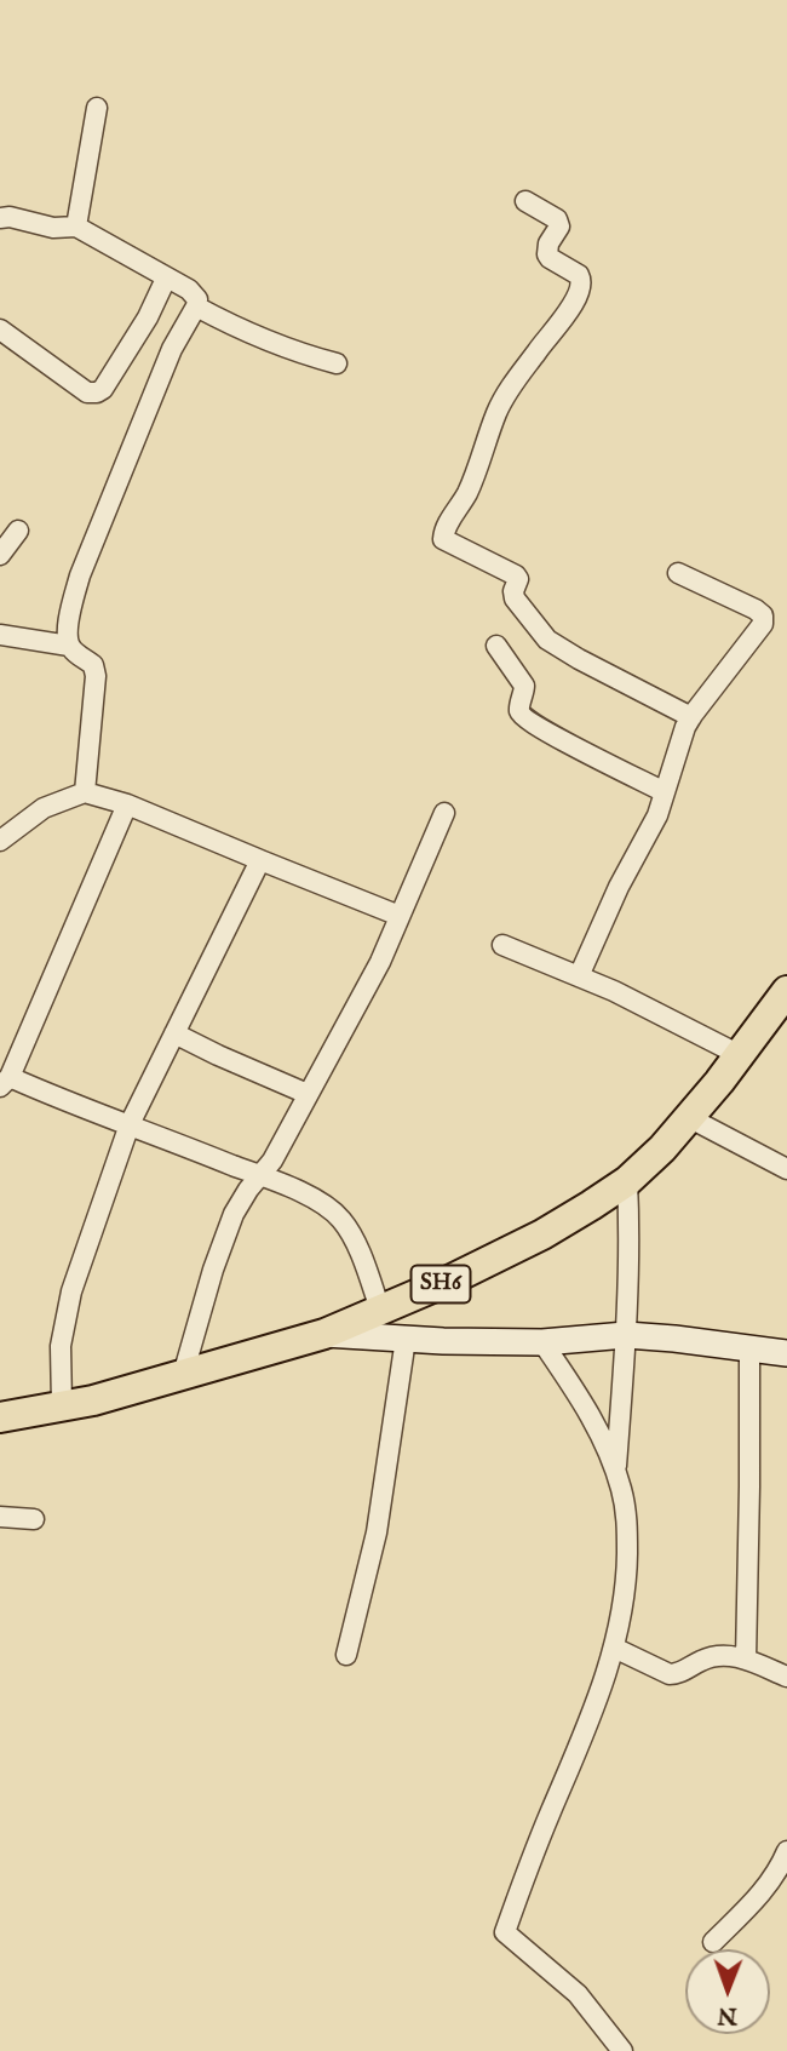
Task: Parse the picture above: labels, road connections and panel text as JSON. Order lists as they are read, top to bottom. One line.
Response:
{"streets":{"main road":["SH6"]},"north":"bottom"}
